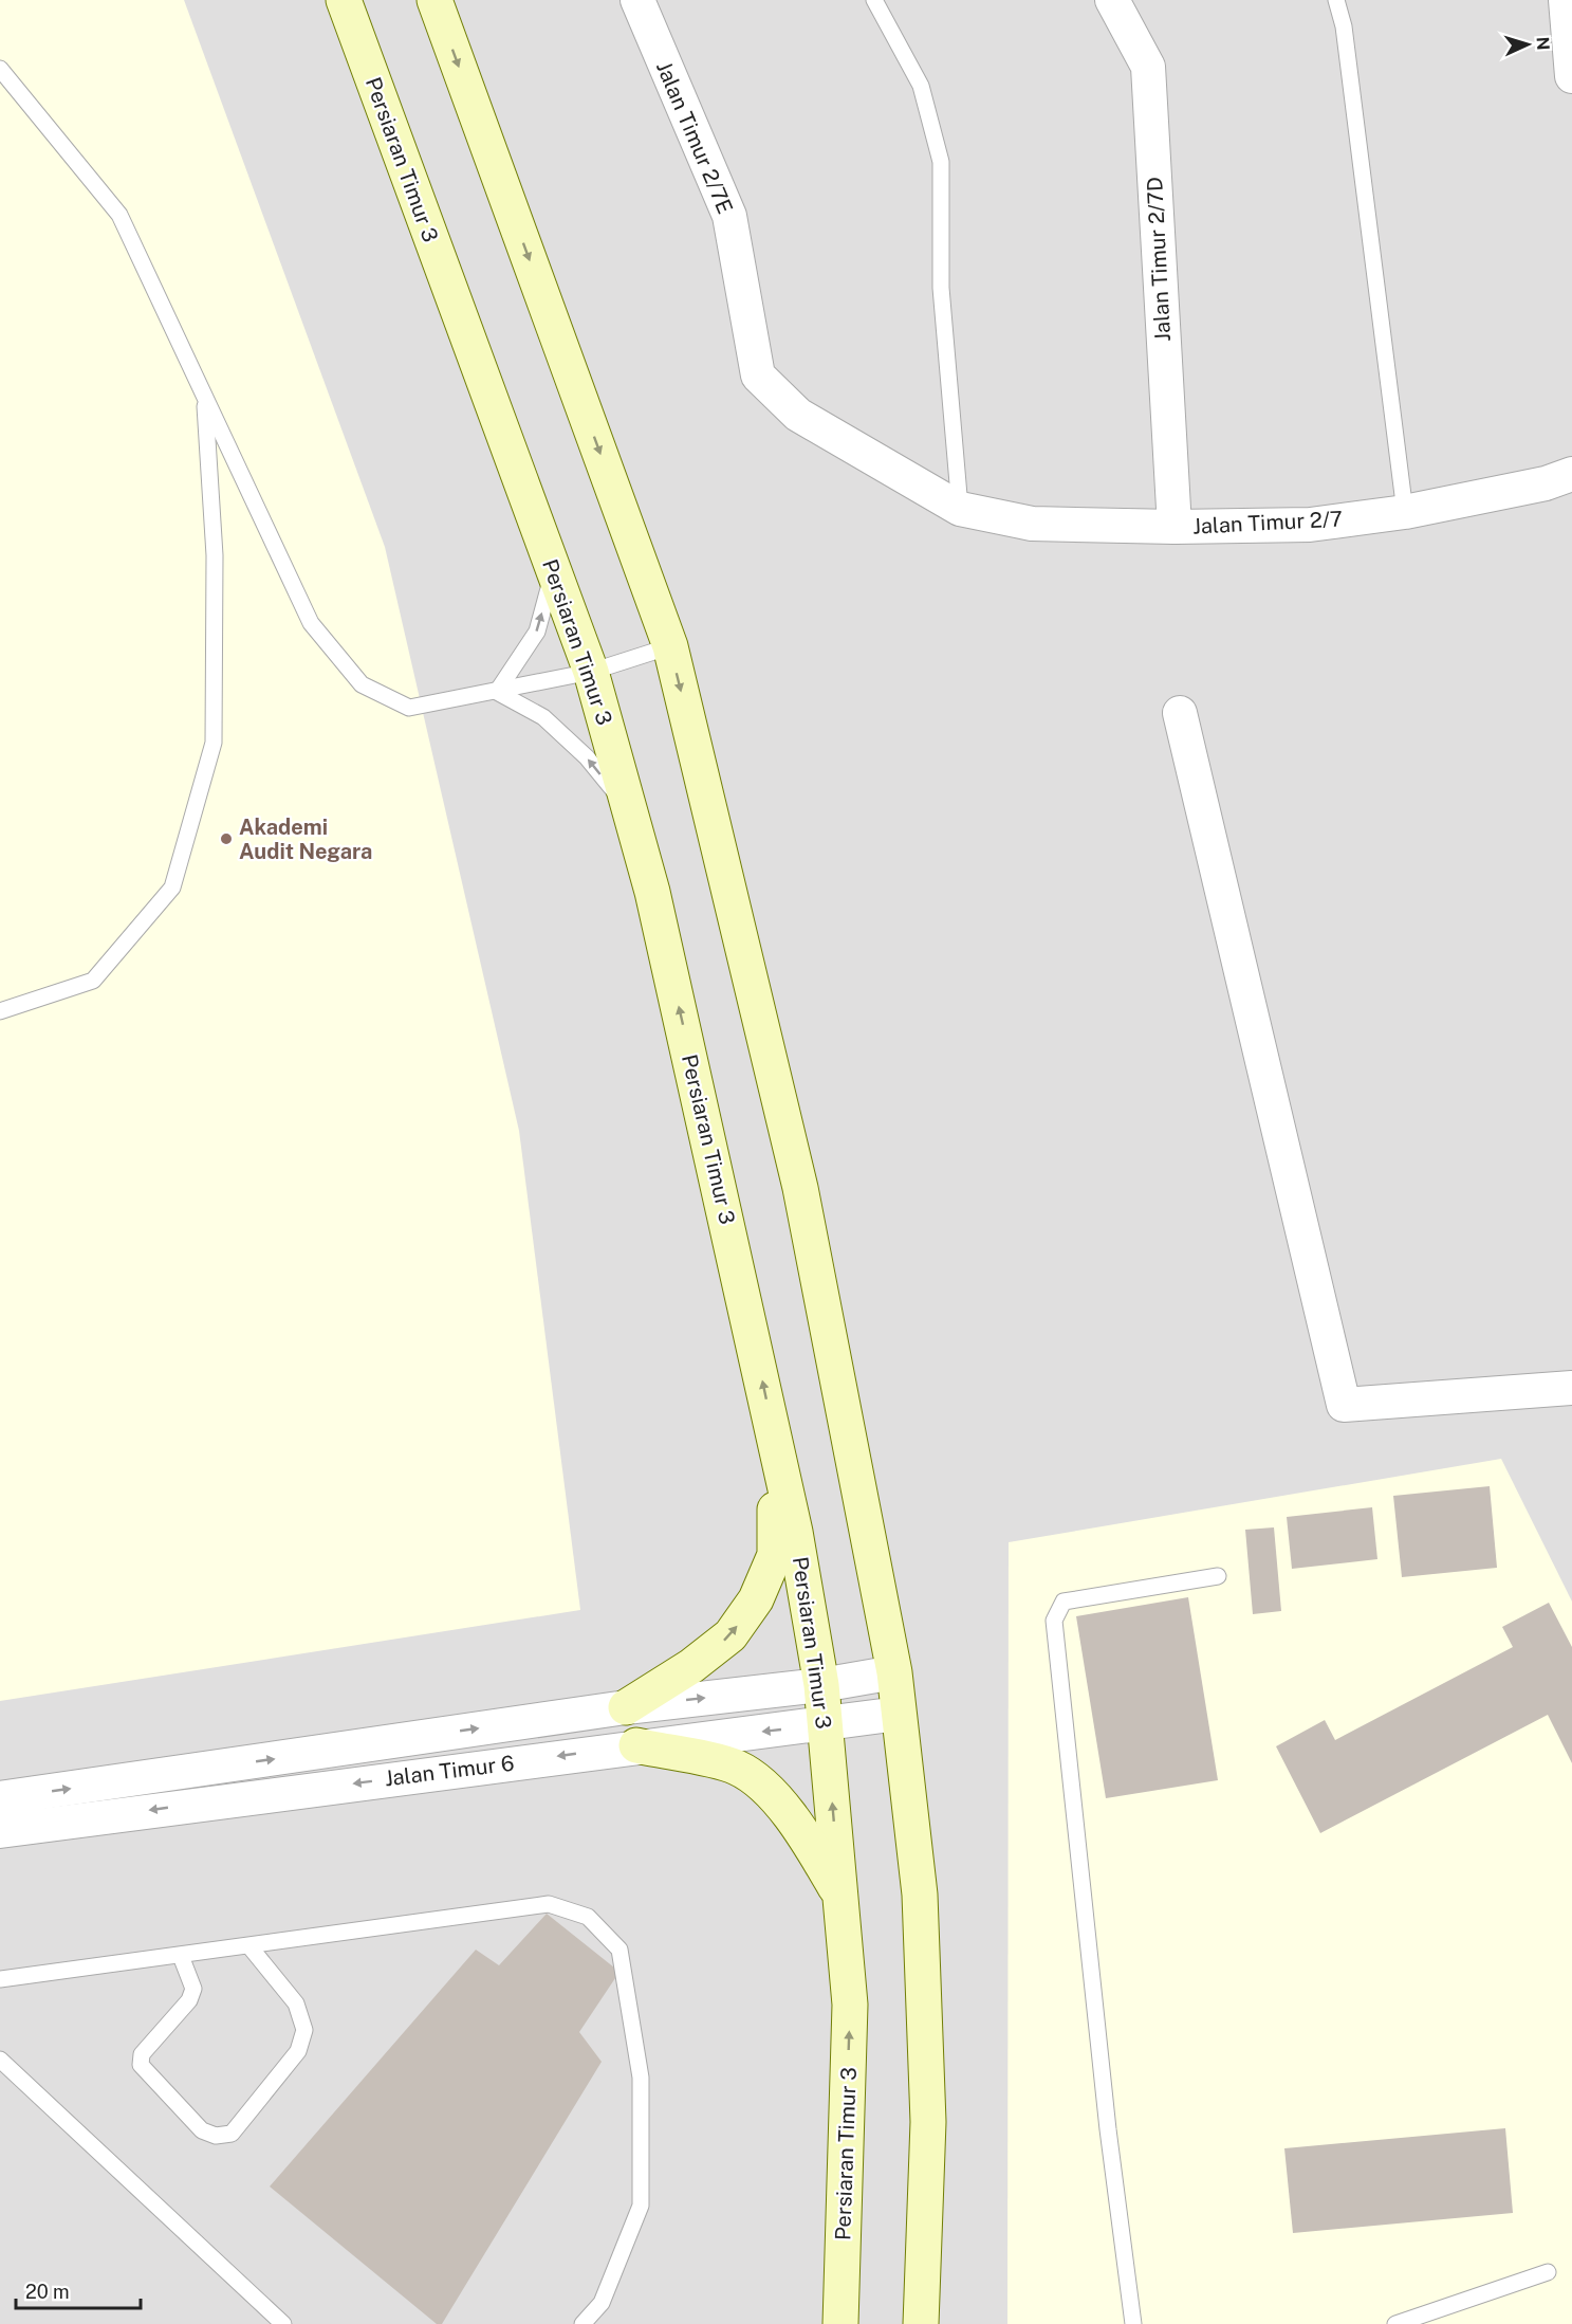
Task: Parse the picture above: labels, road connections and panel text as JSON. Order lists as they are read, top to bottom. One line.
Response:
{"streets":{"street":["Jalan Timur 2/7E","Persiaran Timur 3","Jalan Timur 2/7D","Jalan Timur 2/7","Jalan Timur 6"]},"crossings":[["Jalan Timur 2/7E","Jalan Timur 2/7"],["Persiaran Timur 3","Jalan Timur 6"],["Jalan Timur 2/7D","Jalan Timur 2/7"]],"places":["Akademi Audit Negara"],"scale_bar":"20 m","north":"right"}
